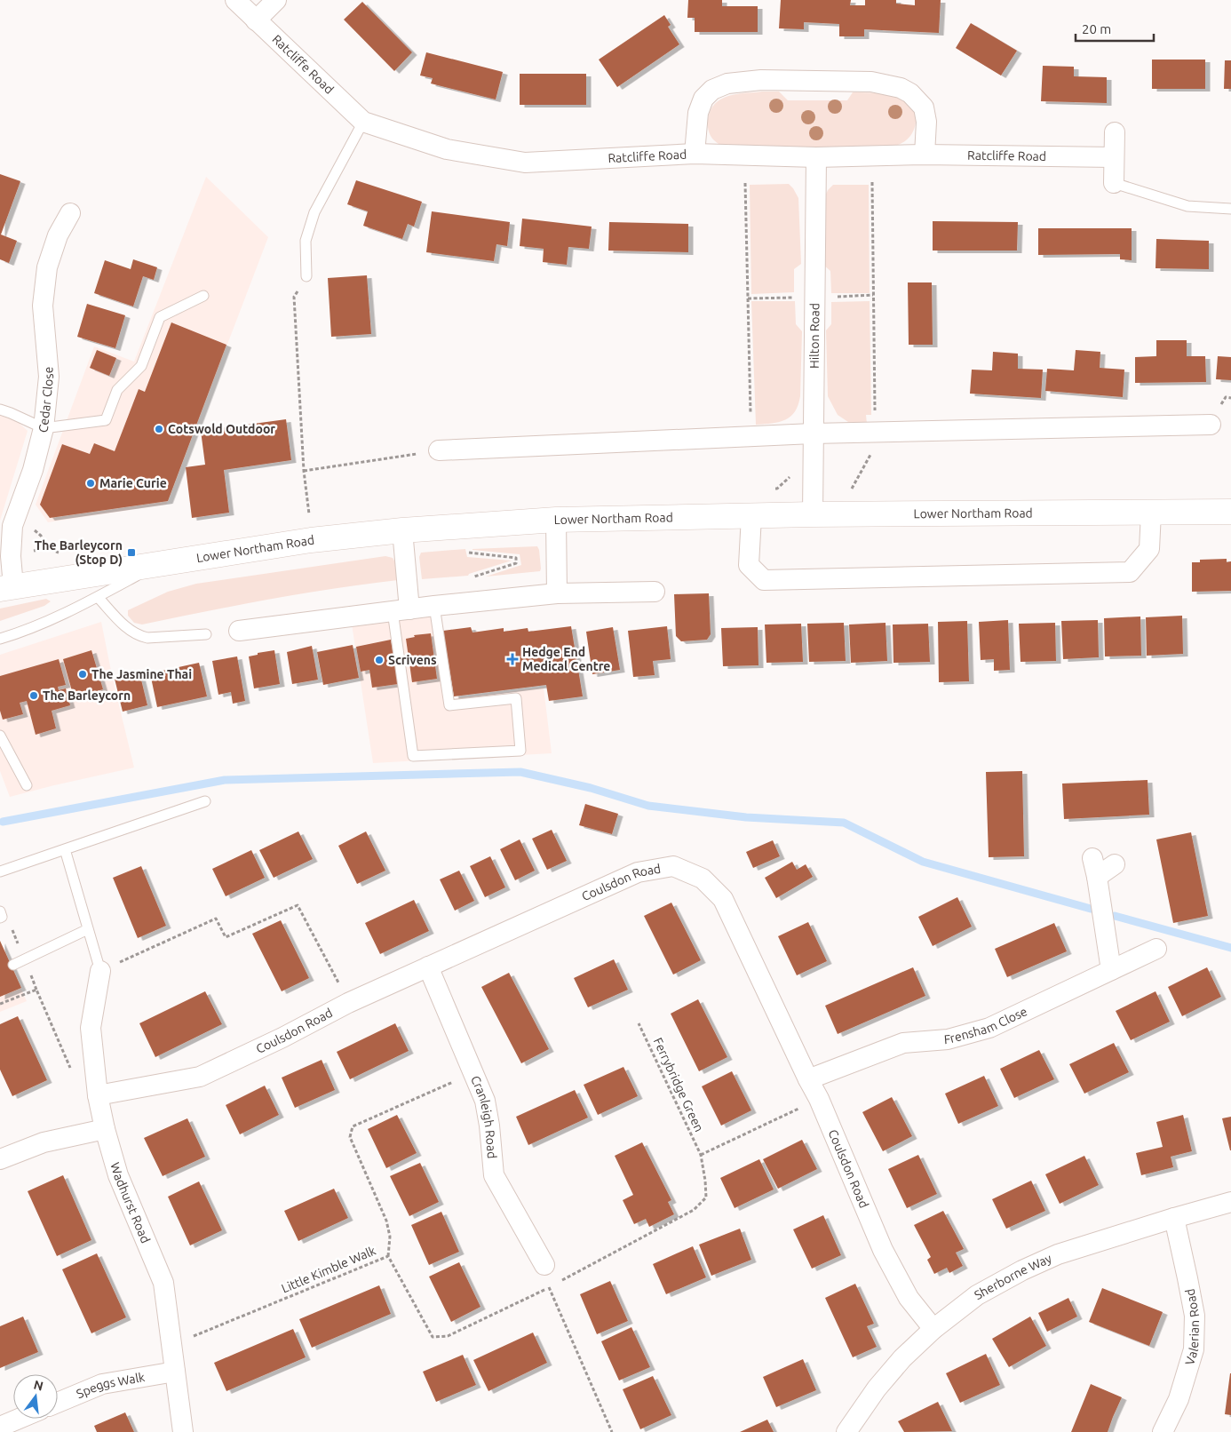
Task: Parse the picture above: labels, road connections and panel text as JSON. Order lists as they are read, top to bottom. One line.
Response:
{"streets":{"main road":["Lower Northam Road"],"street":["Ratcliffe Road","Hilton Road","Cedar Close","Coulsdon Road","Frensham Close","Cranleigh Road","Wadhurst Road","Sherborne Way","Valerian Road","Speggs Walk"],"path":["Ferrybridge Green","Little Kimble Walk"]},"crossings":[["Ratcliffe Road","Hilton Road"],["Hilton Road","Lower Northam Road"],["Cedar Close","Lower Northam Road"],["Coulsdon Road","Frensham Close"],["Coulsdon Road","Cranleigh Road"],["Coulsdon Road","Wadhurst Road"],["Coulsdon Road","Sherborne Way"],["Wadhurst Road","Little Kimble Walk"],["Wadhurst Road","Speggs Walk"],["Sherborne Way","Valerian Road"]],"places":{"other":["Cotswold Outdoor","Marie Curie","Scrivens","The Jasmine Thai","The Barleycorn"],"transit":["The Barleycorn (Stop D)"],"health":["Hedge End Medical Centre"]},"scale_bar":"20 m","north":"top"}
